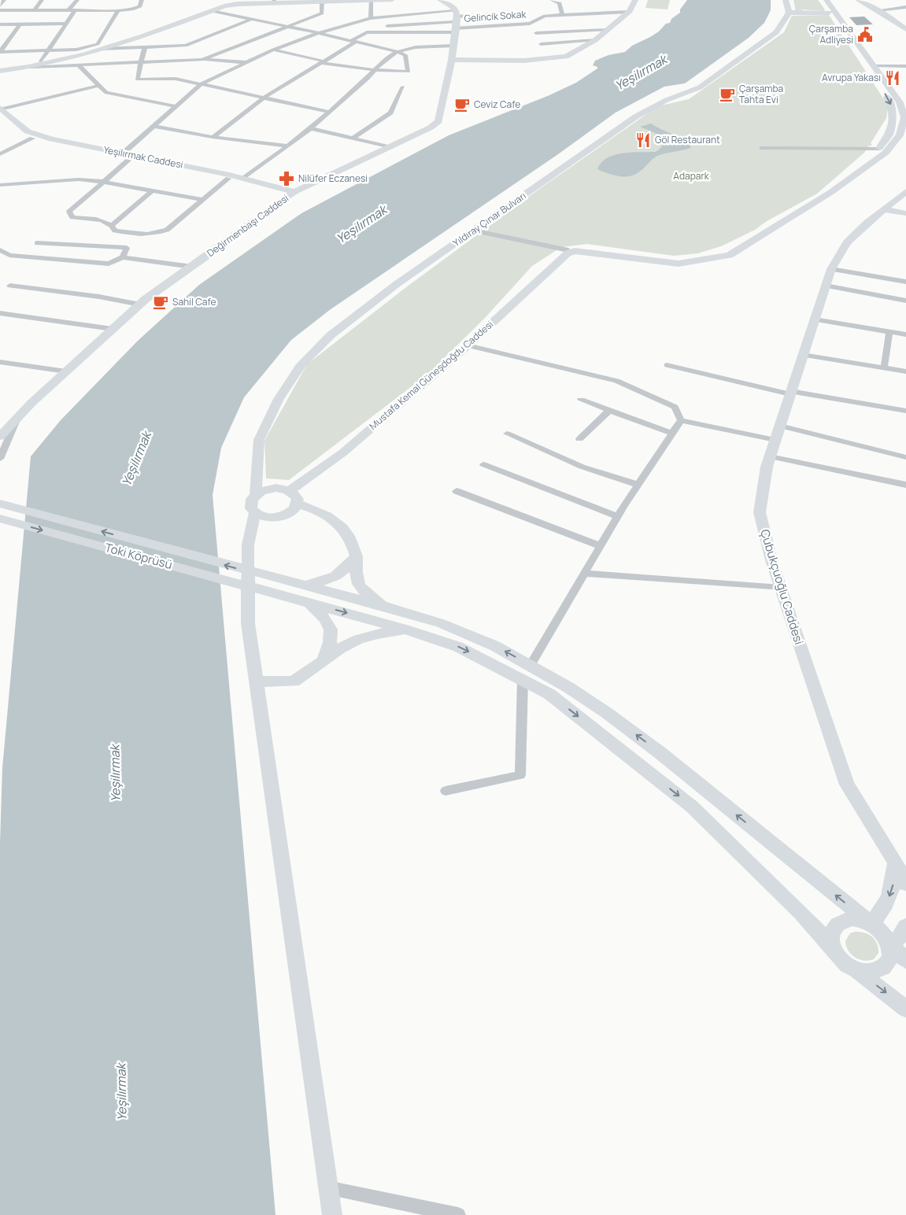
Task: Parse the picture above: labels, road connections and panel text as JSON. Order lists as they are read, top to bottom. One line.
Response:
{"streets":{"main road":["Yeşilırmak Caddesi","Yıldıray Çınar Bulvarı","Değirmenbaşı Caddesi","Mustafa Kemal Güneşdoğdu Caddesi","Toki Köprüsü","Çubukçuoğlu Caddesi"],"street":["Gelincik Sokak"]},"crossings":[["Gelincik Sokak","Değirmenbaşı Caddesi"],["Yeşilırmak Caddesi","Değirmenbaşı Caddesi"],["Yıldıray Çınar Bulvarı","Mustafa Kemal Güneşdoğdu Caddesi"]],"water":["Yeşilırmak"],"parks":["Adapark"],"places":{"public building":["Çarşamba Adliyesi"],"restaurant":["Avrupa Yakası","Göl Restaurant"],"cafe":["Çarşamba Tahta Evi","Ceviz Cafe","Sahil Cafe"],"pharmacy":["Nilüfer Eczanesi"]}}
